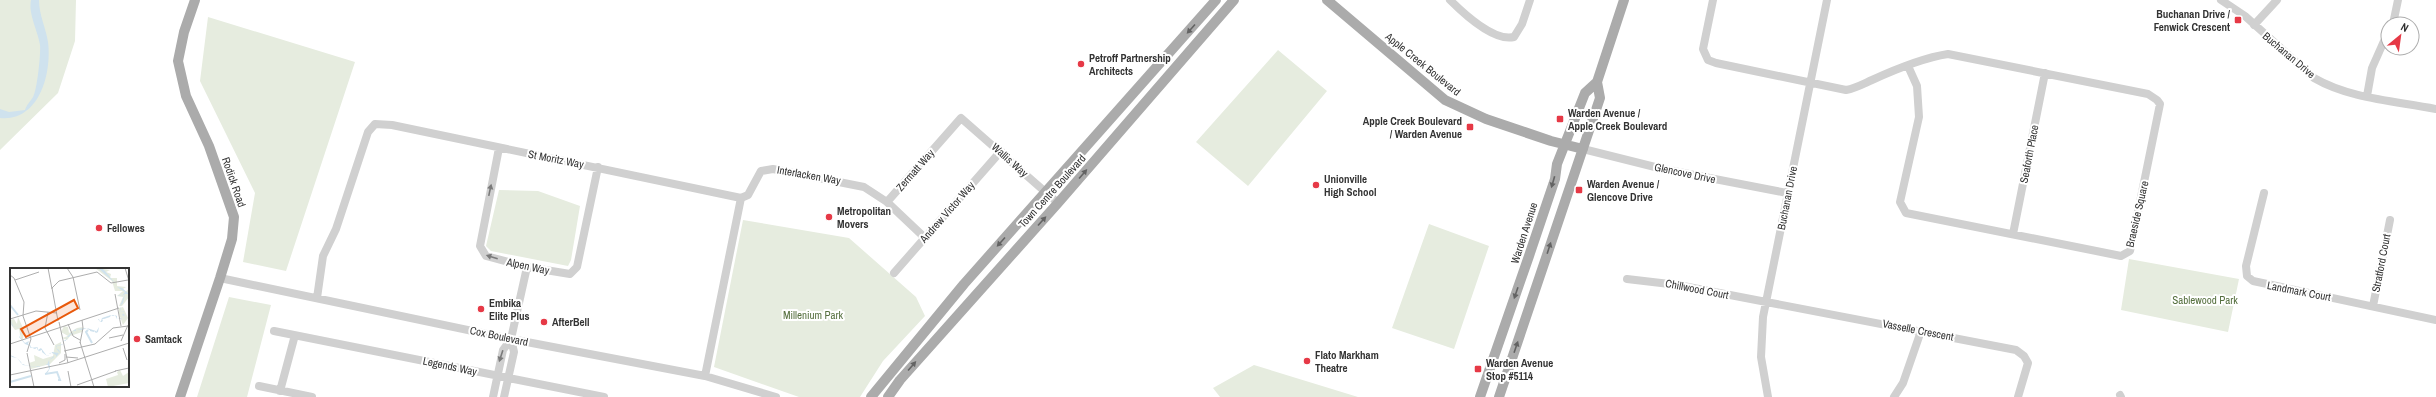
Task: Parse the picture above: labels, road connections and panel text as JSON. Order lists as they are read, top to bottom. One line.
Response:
{"streets":{"main road":["Apple Creek Boulevard","Rodick Road","Town Centre Boulevard","Warden Avenue"],"street":["Buchanan Drive","Seaforth Place","St Moritz Way","Wallis Way","Zermatt Way","Glencove Drive","Interlacken Way","Andrew Victor Way","Braeside Square","Stratford Court","Alpen Way","Chillwood Court","Landmark Court","Vasselle Crescent","Cox Boulevard","Legends Way"]},"crossings":[["Buchanan Drive","Glencove Drive"],["Buchanan Drive","Braeside Square"],["Buchanan Drive","Chillwood Court"],["Buchanan Drive","Vasselle Crescent"],["Apple Creek Boulevard","Glencove Drive"],["Apple Creek Boulevard","Warden Avenue"],["Seaforth Place","Braeside Square"],["St Moritz Way","Interlacken Way"],["St Moritz Way","Alpen Way"],["St Moritz Way","Cox Boulevard"],["Wallis Way","Zermatt Way"],["Wallis Way","Town Centre Boulevard"],["Wallis Way","Andrew Victor Way"],["Zermatt Way","Interlacken Way"],["Zermatt Way","Andrew Victor Way"],["Glencove Drive","Warden Avenue"],["Rodick Road","Cox Boulevard"],["Stratford Court","Landmark Court"],["Chillwood Court","Vasselle Crescent"]],"parks":["Sablewood Park","Millenium Park"],"places":{"transit":["Buchanan Drive / Fenwick Crescent","Warden Avenue / Apple Creek Boulevard","Apple Creek Boulevard / Warden Avenue","Warden Avenue / Glencove Drive","Warden Avenue Stop #5114"],"other":["Petroff Partnership Architects","Unionville High School","Metropolitan Movers","Fellowes","Embika Elite Plus","AfterBell","Samtack","Flato Markham Theatre"]},"north":"top right"}
